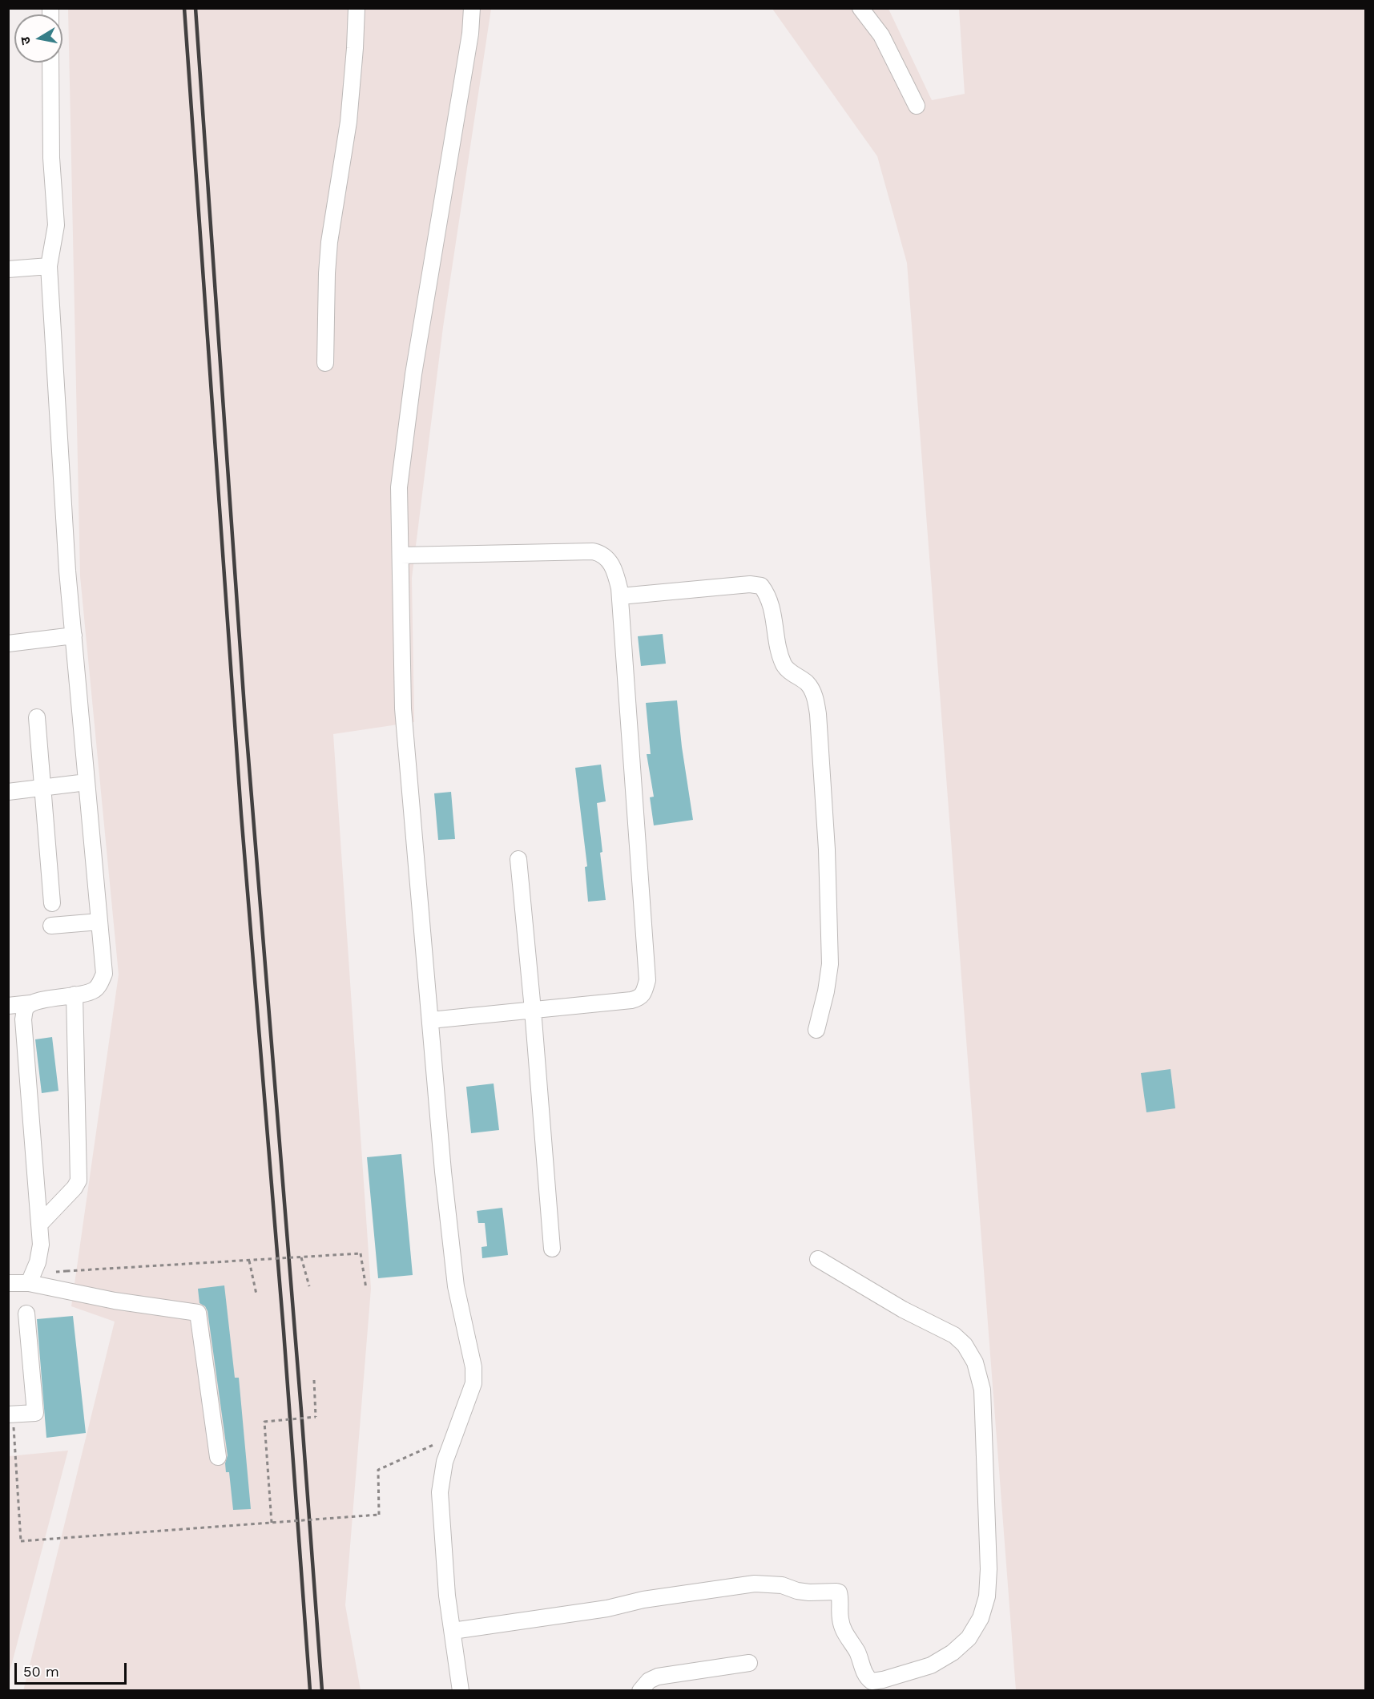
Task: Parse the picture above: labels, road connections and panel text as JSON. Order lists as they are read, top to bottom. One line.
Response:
{"scale_bar":"50 m","north":"left"}
